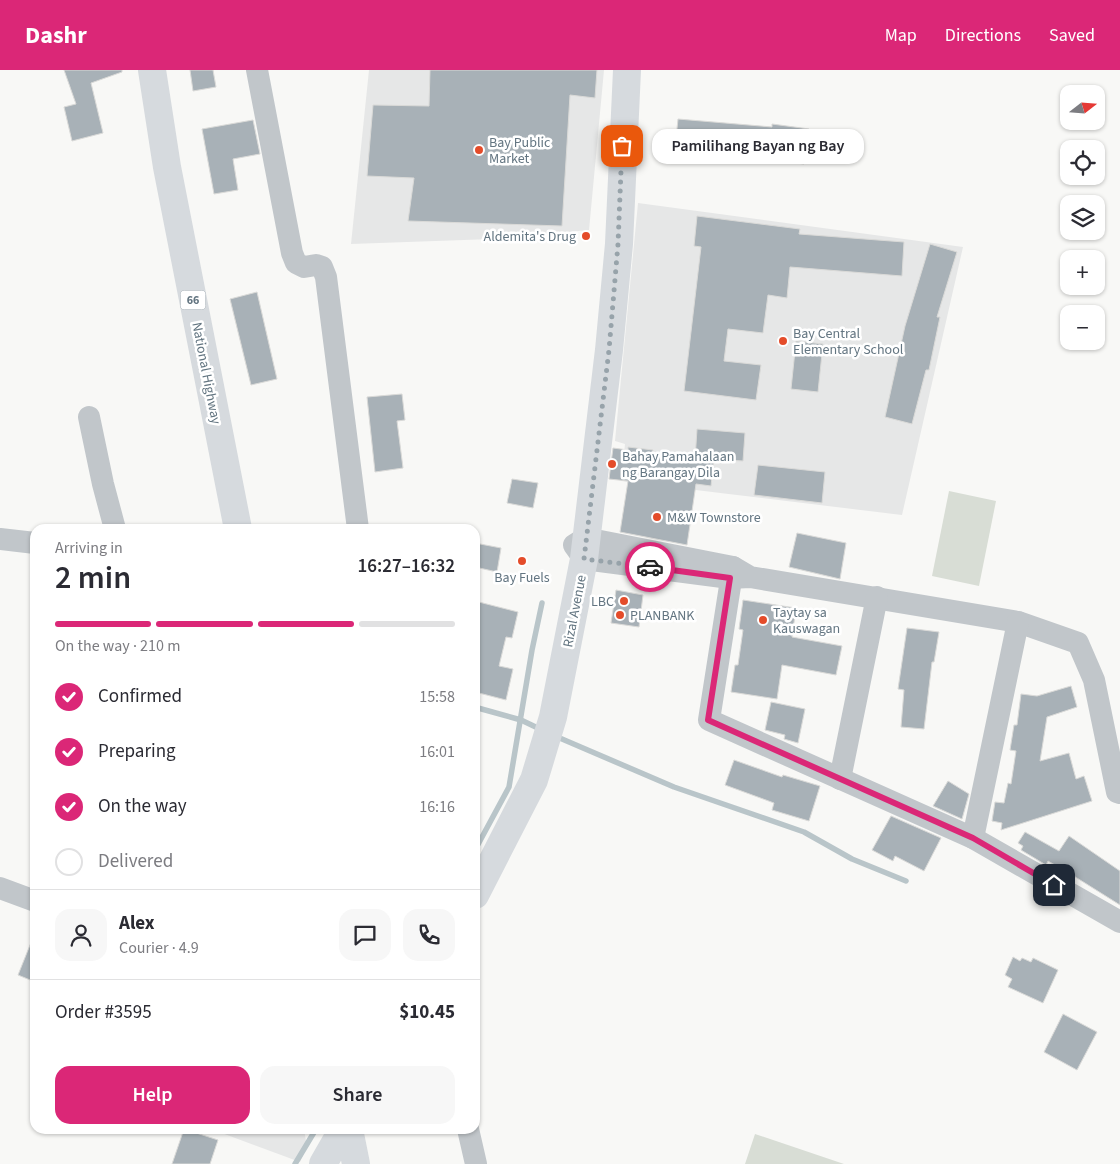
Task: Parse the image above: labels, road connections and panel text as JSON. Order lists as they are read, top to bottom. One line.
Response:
{"streets":{"main road":["66","National Highway","Rizal Avenue"]},"places":["Pamilihang Bayan ng Bay","Bay Public Market","Aldemita's Drug","Bay Central Elementary School","Bahay Pamahalaan ng Barangay Dila","M&W Townstore","Bay Fuels","LBC","PLANBANK","Taytay sa Kauswagan"],"north":"right","page":{"header":"Dashr","nav":["Map","Directions","Saved"],"map_buttons":["+","−"],"bubble":"Pamilihang Bayan ng Bay","heading":["2 min","Arriving in","16:27–16:32"],"panel":["Alex","Courier · 4.9","Order #3595","$10.45"],"bar":"On the way · 210 m","list":[["Confirmed","15:58"],["Preparing","16:01"],["On the way","16:16"],"Delivered"],"buttons":["Help","Share"]}}
